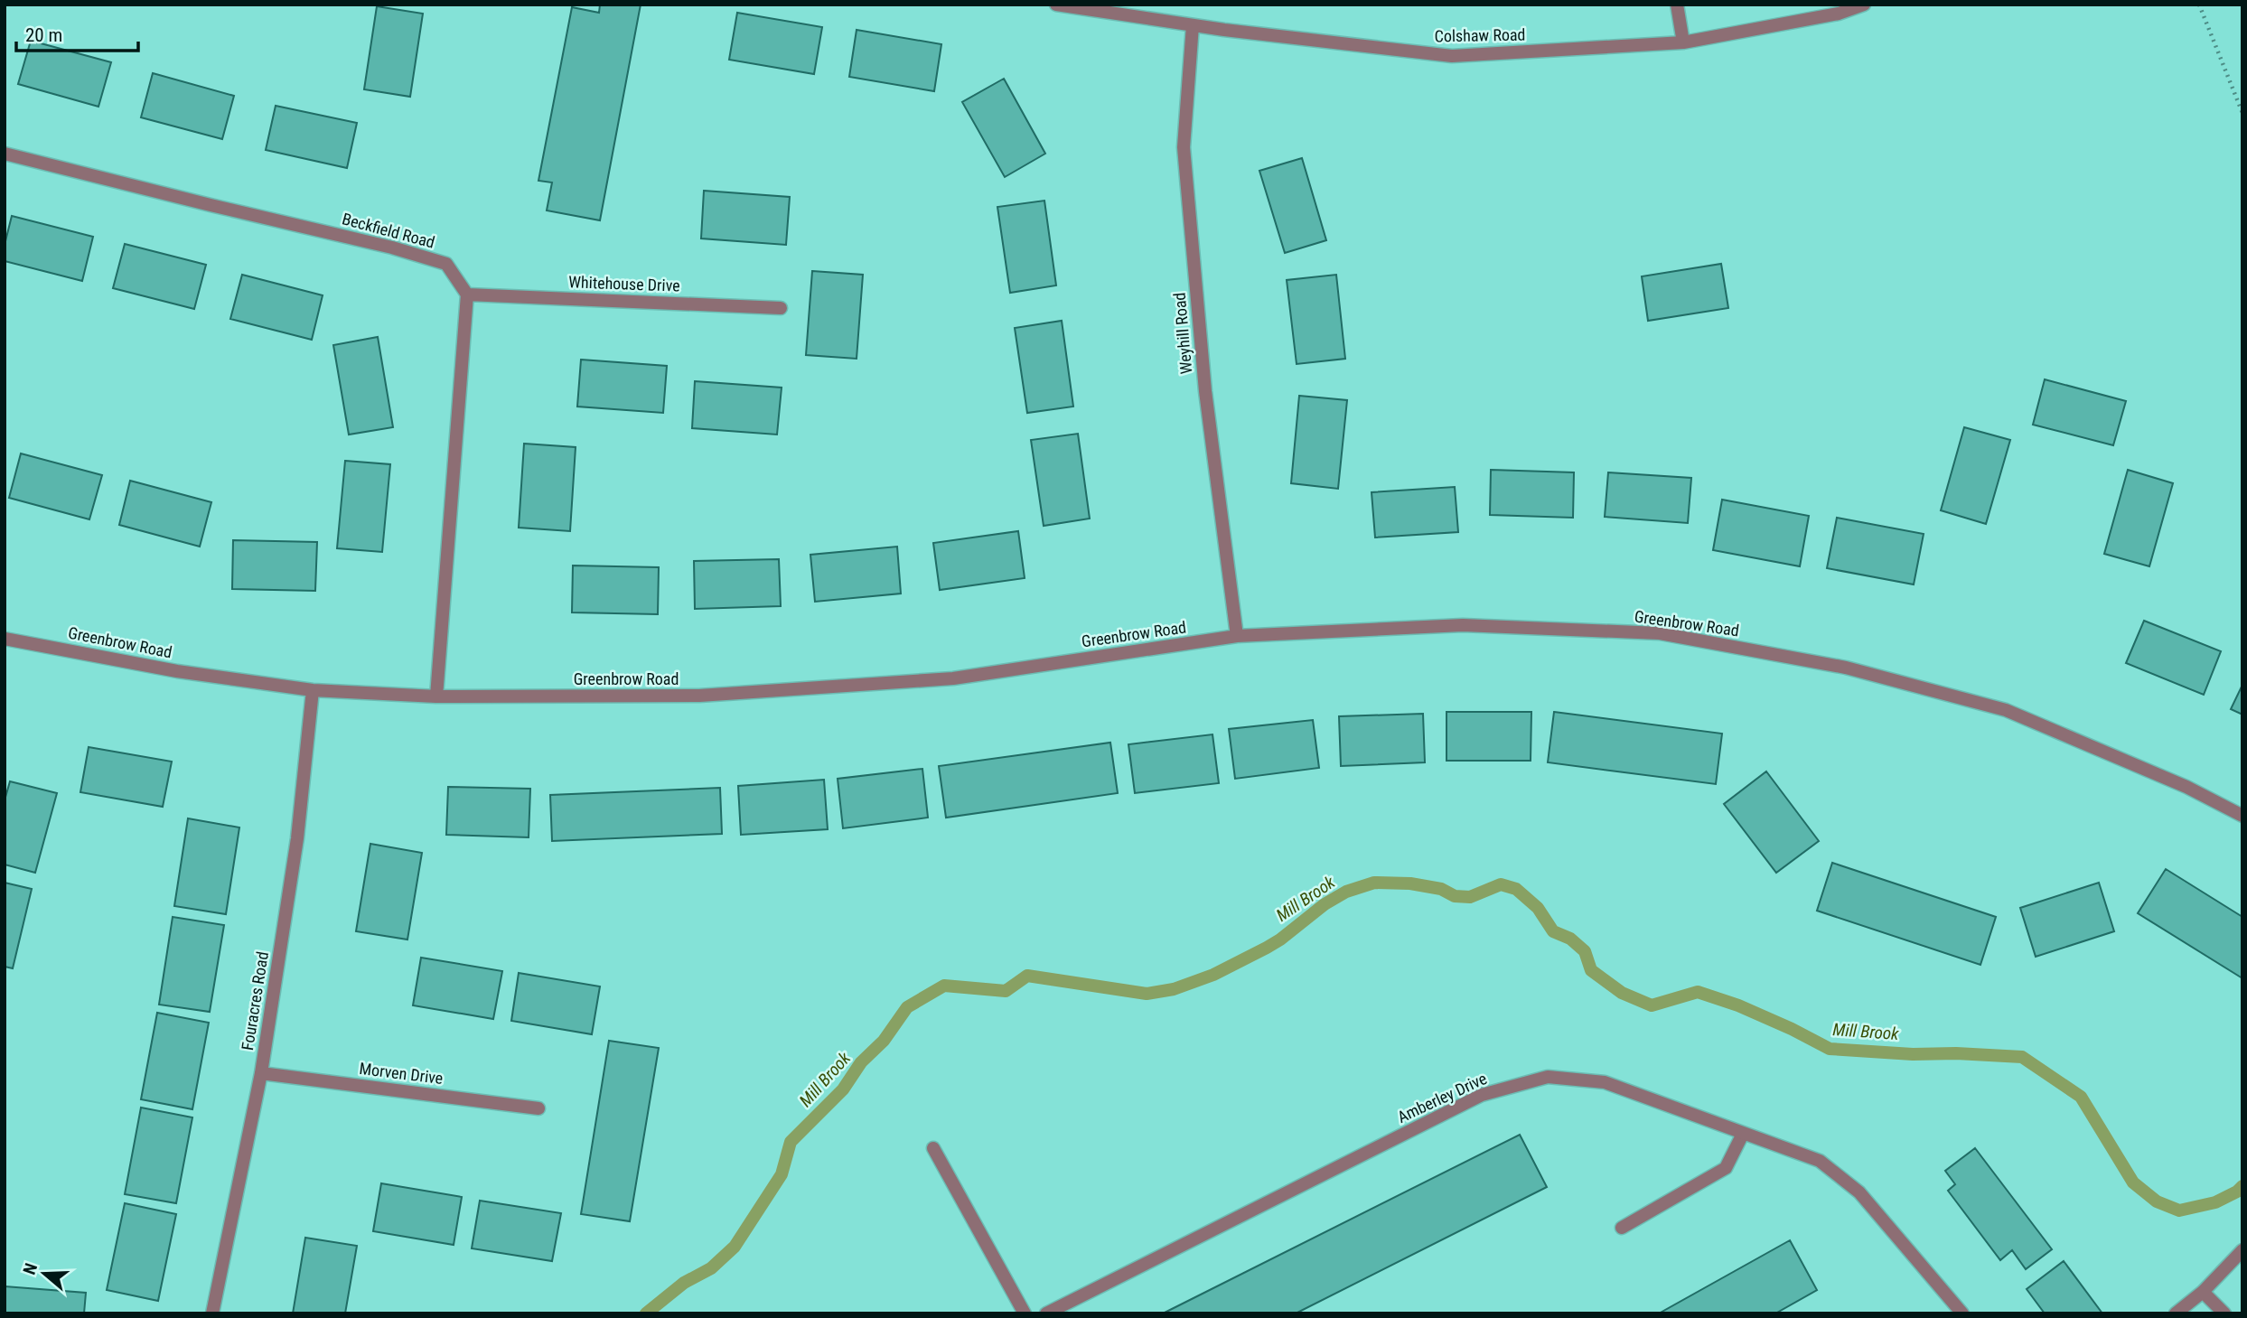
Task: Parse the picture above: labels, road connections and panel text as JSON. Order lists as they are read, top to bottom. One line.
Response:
{"streets":{"street":["Colshaw Road","Beckfield Road","Whitehouse Drive","Weyhill Road","Greenbrow Road","Fouracres Road","Morven Drive","Amberley Drive"]},"crossings":[["Colshaw Road","Weyhill Road"],["Beckfield Road","Whitehouse Drive"],["Weyhill Road","Greenbrow Road"],["Greenbrow Road","Fouracres Road"],["Fouracres Road","Morven Drive"]],"water":["Mill Brook"],"scale_bar":"20 m","north":"left"}
